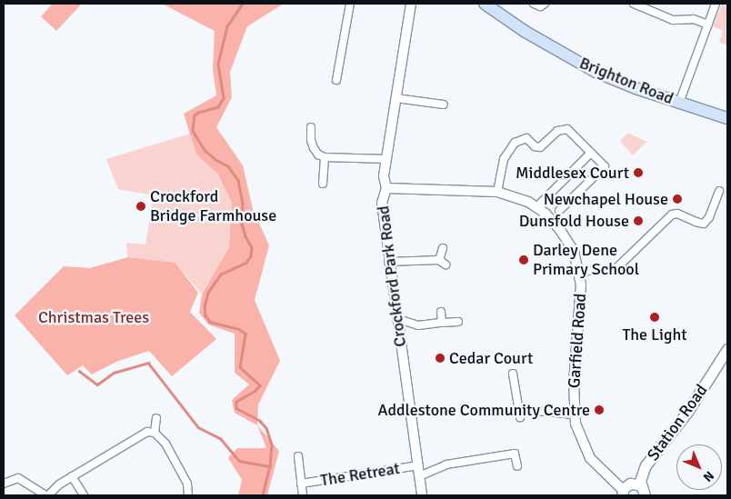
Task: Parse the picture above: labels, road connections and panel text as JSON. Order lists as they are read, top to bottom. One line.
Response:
{"streets":{"main road":["Brighton Road","Station Road"],"street":["Crockford Park Road","Garfield Road","The Retreat"]},"crossings":[["Crockford Park Road","Garfield Road"],["Crockford Park Road","The Retreat"],["Garfield Road","Station Road"]],"parks":["Christmas Trees"],"places":["Middlesex Court","Newchapel House","Crockford Bridge Farmhouse","Dunsfold House","Darley Dene Primary School","The Light","Cedar Court","Addlestone Community Centre"],"north":"bottom right"}
